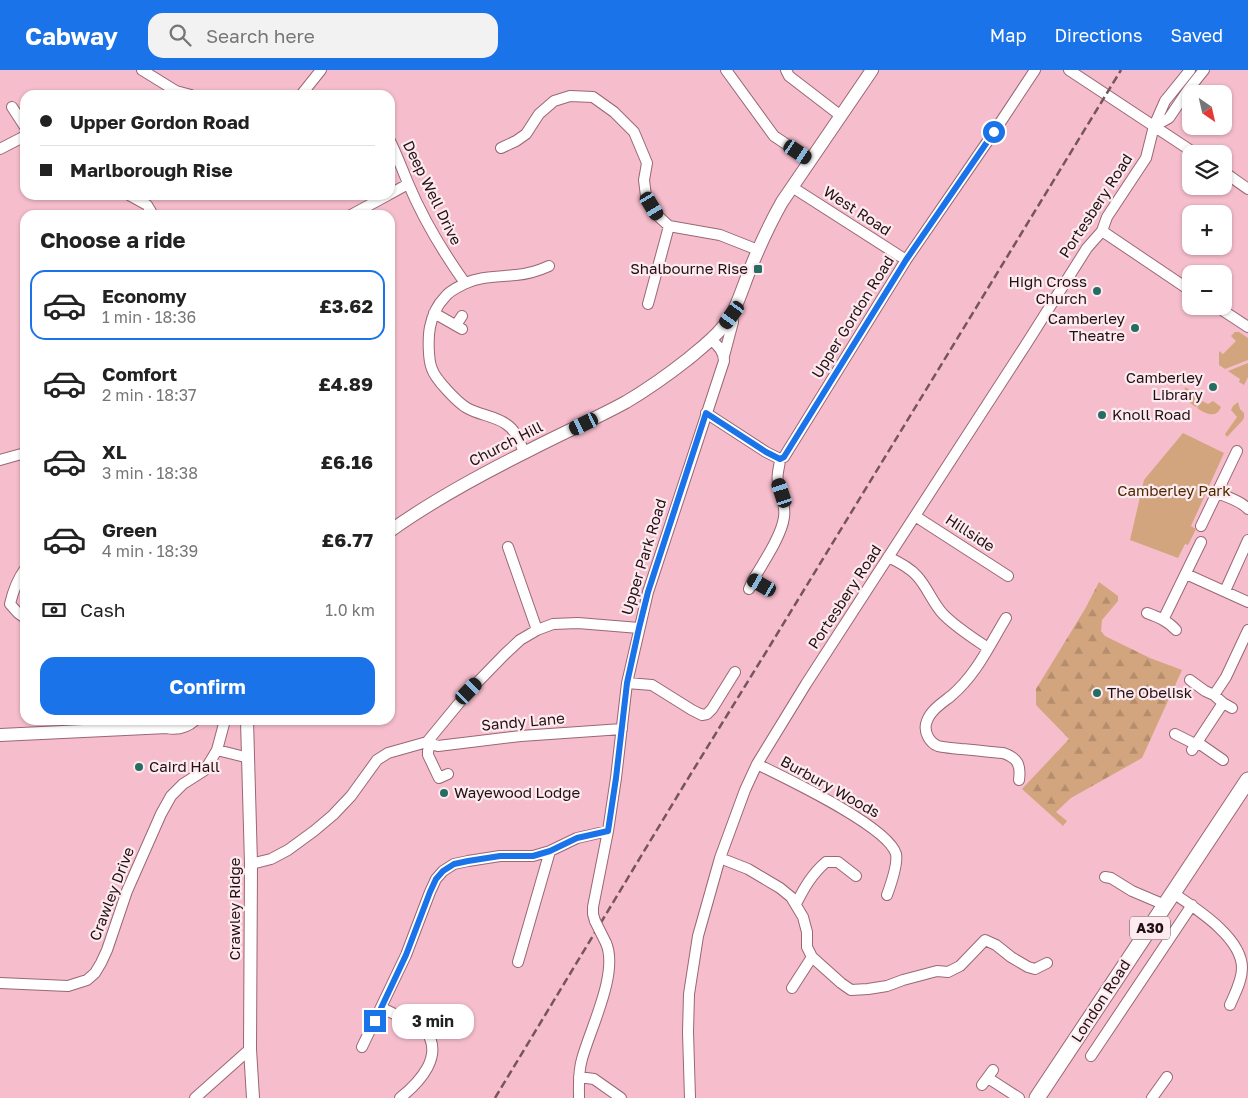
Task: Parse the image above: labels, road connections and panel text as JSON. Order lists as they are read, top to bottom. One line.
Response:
{"streets":{"main road":["A30","London Road"],"street":["Deep Well Drive","Portesbery Road","West Road","Upper Gordon Road","Church Hill","Hillside","Upper Park Road","Sandy Lane","Burbury Woods","Crawley Drive","Crawley Ridge"]},"crossings":[["Portesbery Road","Hillside"],["Portesbery Road","Burbury Woods"],["West Road","Upper Gordon Road"],["West Road","Upper Park Road"],["Church Hill","Upper Park Road"],["Upper Park Road","Sandy Lane"],["Sandy Lane","Crawley Ridge"]],"parks":["Camberley Park"],"places":{"transit":["Shalbourne Rise"],"other":["High Cross Church","Camberley Theatre","Camberley Library","Knoll Road","The Obelisk","Caird Hall","Wayewood Lodge"]},"north":"bottom right","page":{"header":"Cabway","search":"Search here","nav":["Map","Directions","Saved"],"map_buttons":["+","−"],"banner":["Upper Gordon Road","Marlborough Rise"],"heading":"Choose a ride","list":[{"name":"Economy","note":"1 min · 18:36","value":"£3.62"},{"name":"Comfort","note":"2 min · 18:37","value":"£4.89"},{"name":"XL","note":"3 min · 18:38","value":"£6.16"},{"name":"Green","note":"4 min · 18:39","value":"£6.77"}],"pay":["Cash","1.0 km"],"buttons":"Confirm","bubble":"3 min"}}
